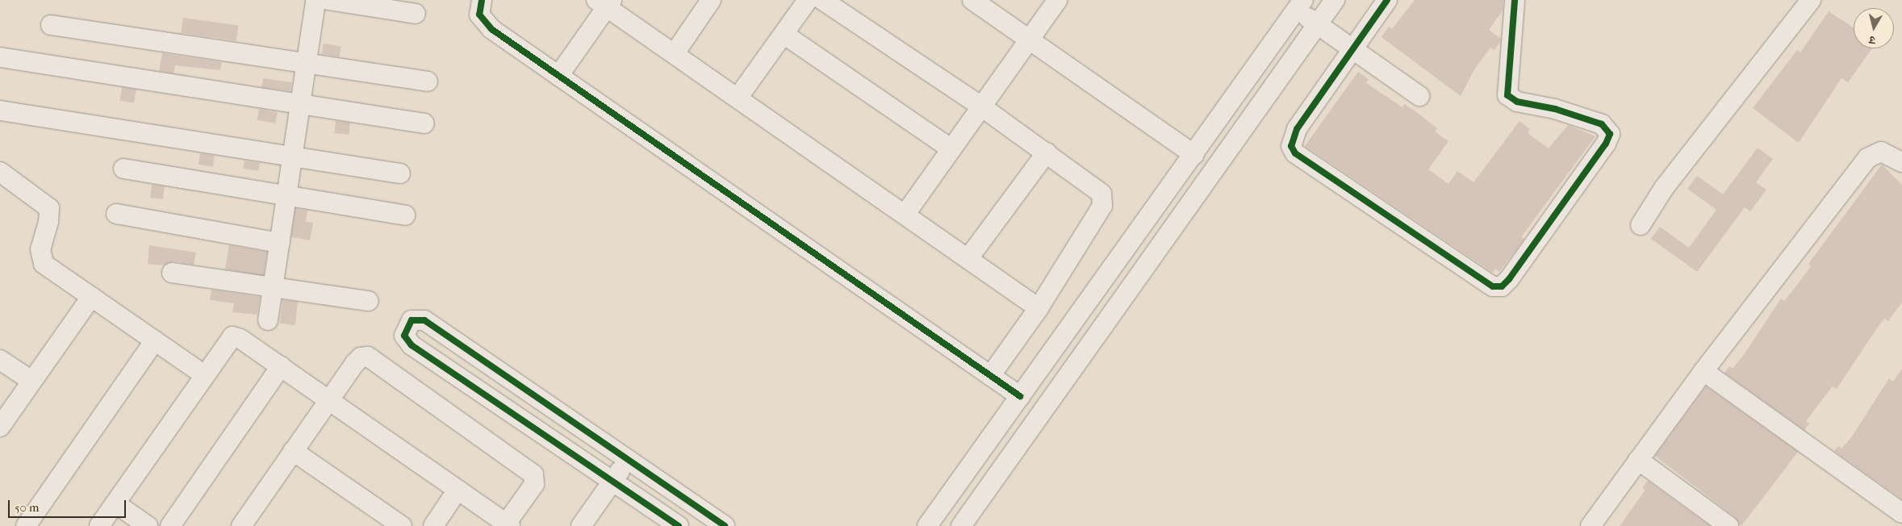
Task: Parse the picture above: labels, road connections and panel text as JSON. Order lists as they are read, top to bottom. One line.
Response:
{"scale_bar":"50 m","north":"bottom"}
